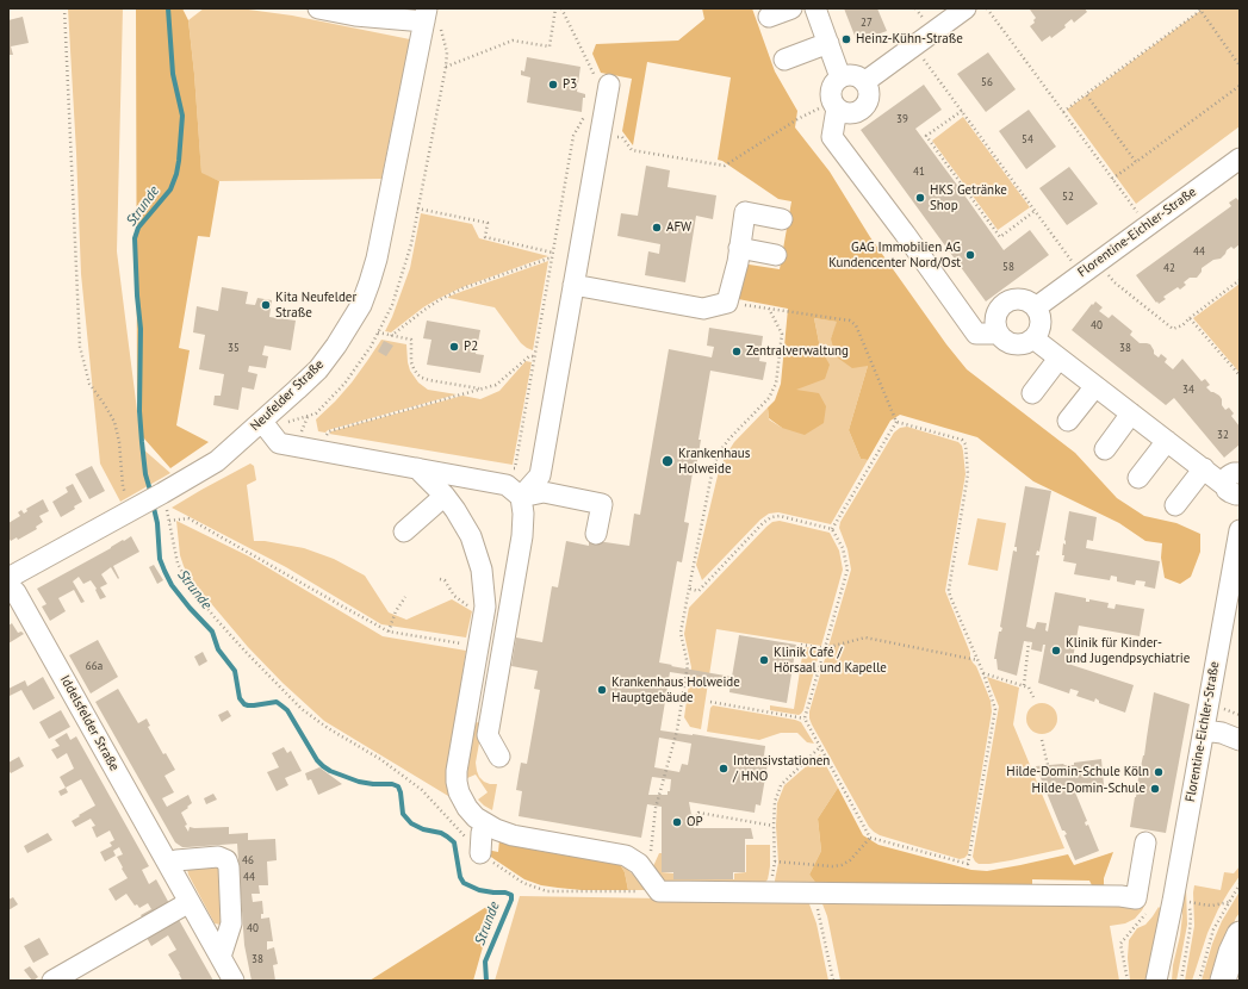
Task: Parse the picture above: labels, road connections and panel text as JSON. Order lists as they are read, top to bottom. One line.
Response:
{"streets":{"street":["Florentine-Eichler-Straße","Neufelder Straße","Iddelsfelder Straße"]},"water":["Strunde"],"places":["Heinz-Kühn-Straße","P3","HKS Getränke Shop","AFW","GAG Immobilien AG Kundencenter Nord/Ost","Kita Neufelder Straße","P2","Zentralverwaltung","Krankenhaus Holweide","Klinik für Kinder- und Jugendpsychiatrie","Klinik Café / Hörsaal und Kapelle","Krankenhaus Holweide Hauptgebäude","Intensivstationen / HNO","Hilde-Domin-Schule Köln","Hilde-Domin-Schule","OP"],"house_numbers":["27","56","39","54","41","52","44","58","42","40","35","38","34","32","66a","46","44","40","38"]}
